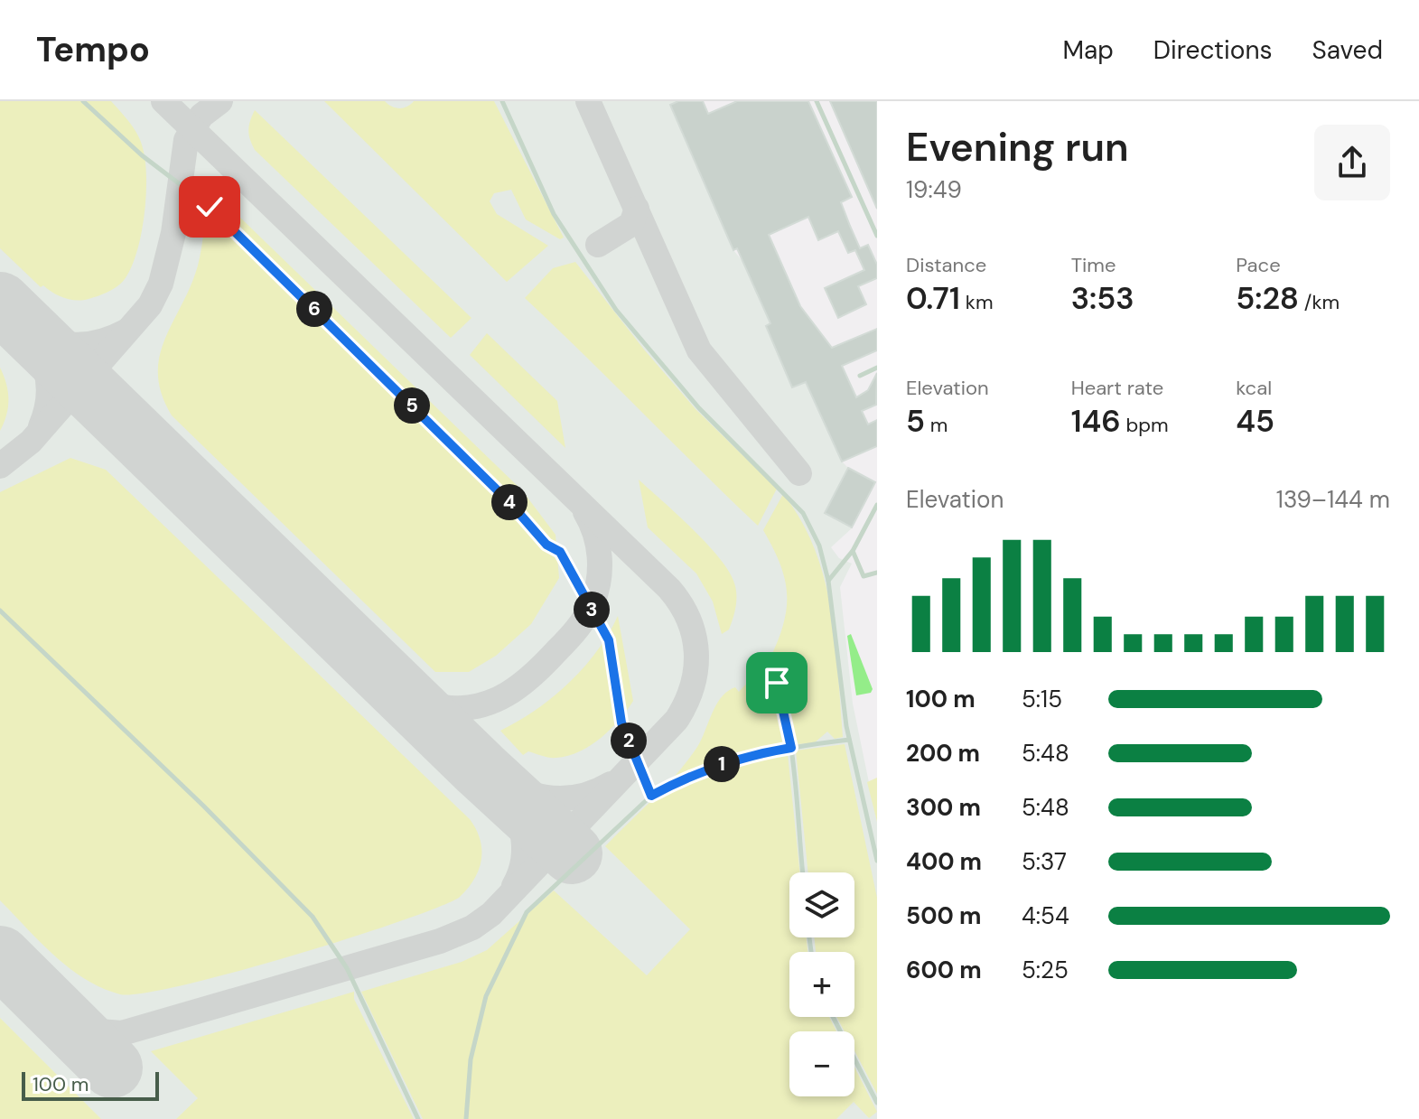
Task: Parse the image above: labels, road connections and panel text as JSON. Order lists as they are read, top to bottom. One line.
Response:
{"scale_bar":"100 m","page":{"header":"Tempo","nav":["Map","Directions","Saved"],"heading":["Evening run","19:49"],"stats":[["Distance","0.71 km"],["Time","3:53"],["Pace","5:28 /km"],["Elevation","5 m"],["Heart rate","146 bpm"],["kcal","45"]],"pins":["6","5","4","3","2","1"],"chart":["Elevation","139–144 m"],"list":[{"name":"100 m","note":"5:15"},{"name":"200 m","note":"5:48"},{"name":"300 m","note":"5:48"},{"name":"400 m","note":"5:37"},{"name":"500 m","note":"4:54"},{"name":"600 m","note":"5:25"}],"map_buttons":["+","−"],"scale":"100 m"}}
